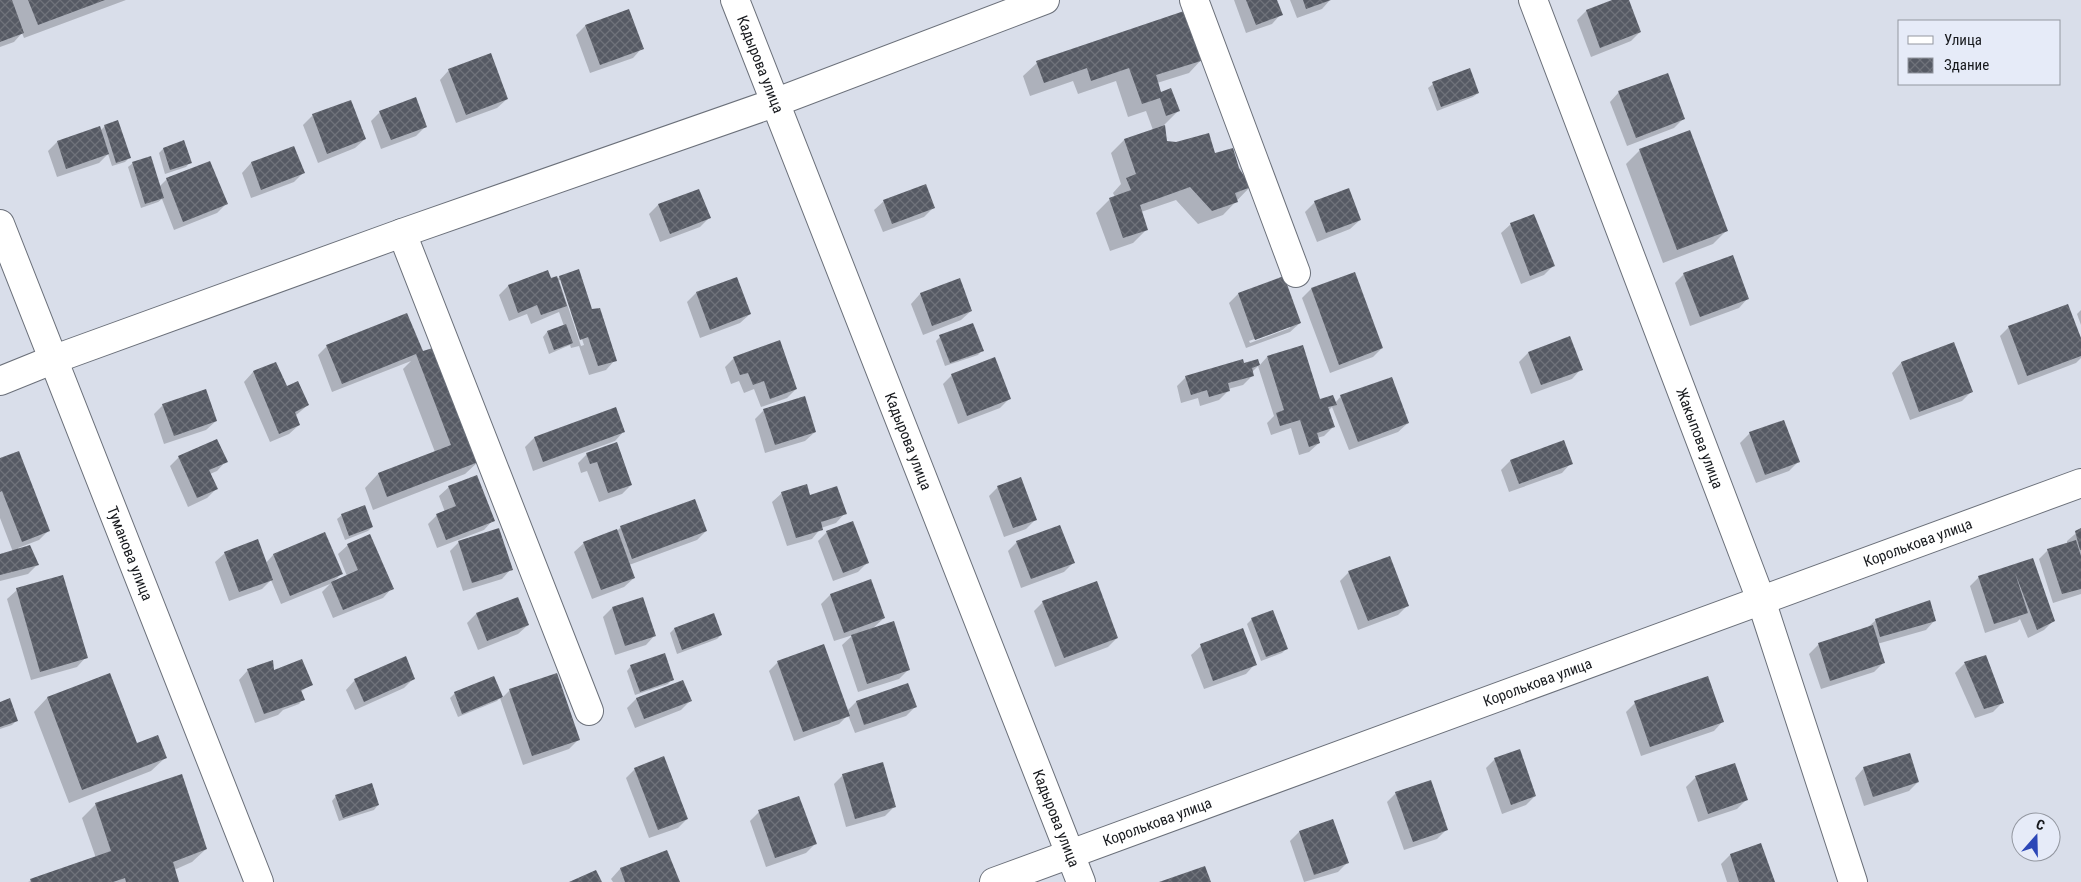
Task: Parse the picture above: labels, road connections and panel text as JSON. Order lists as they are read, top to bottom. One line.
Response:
{"streets":{"street":["Кадырова улица","Жакыпова улица","Королькова улица","Туманова улица"]},"crossings":[["Кадырова улица","Королькова улица"],["Жакыпова улица","Королькова улица"]],"legend":["Улица","Здание"],"north":"top"}
